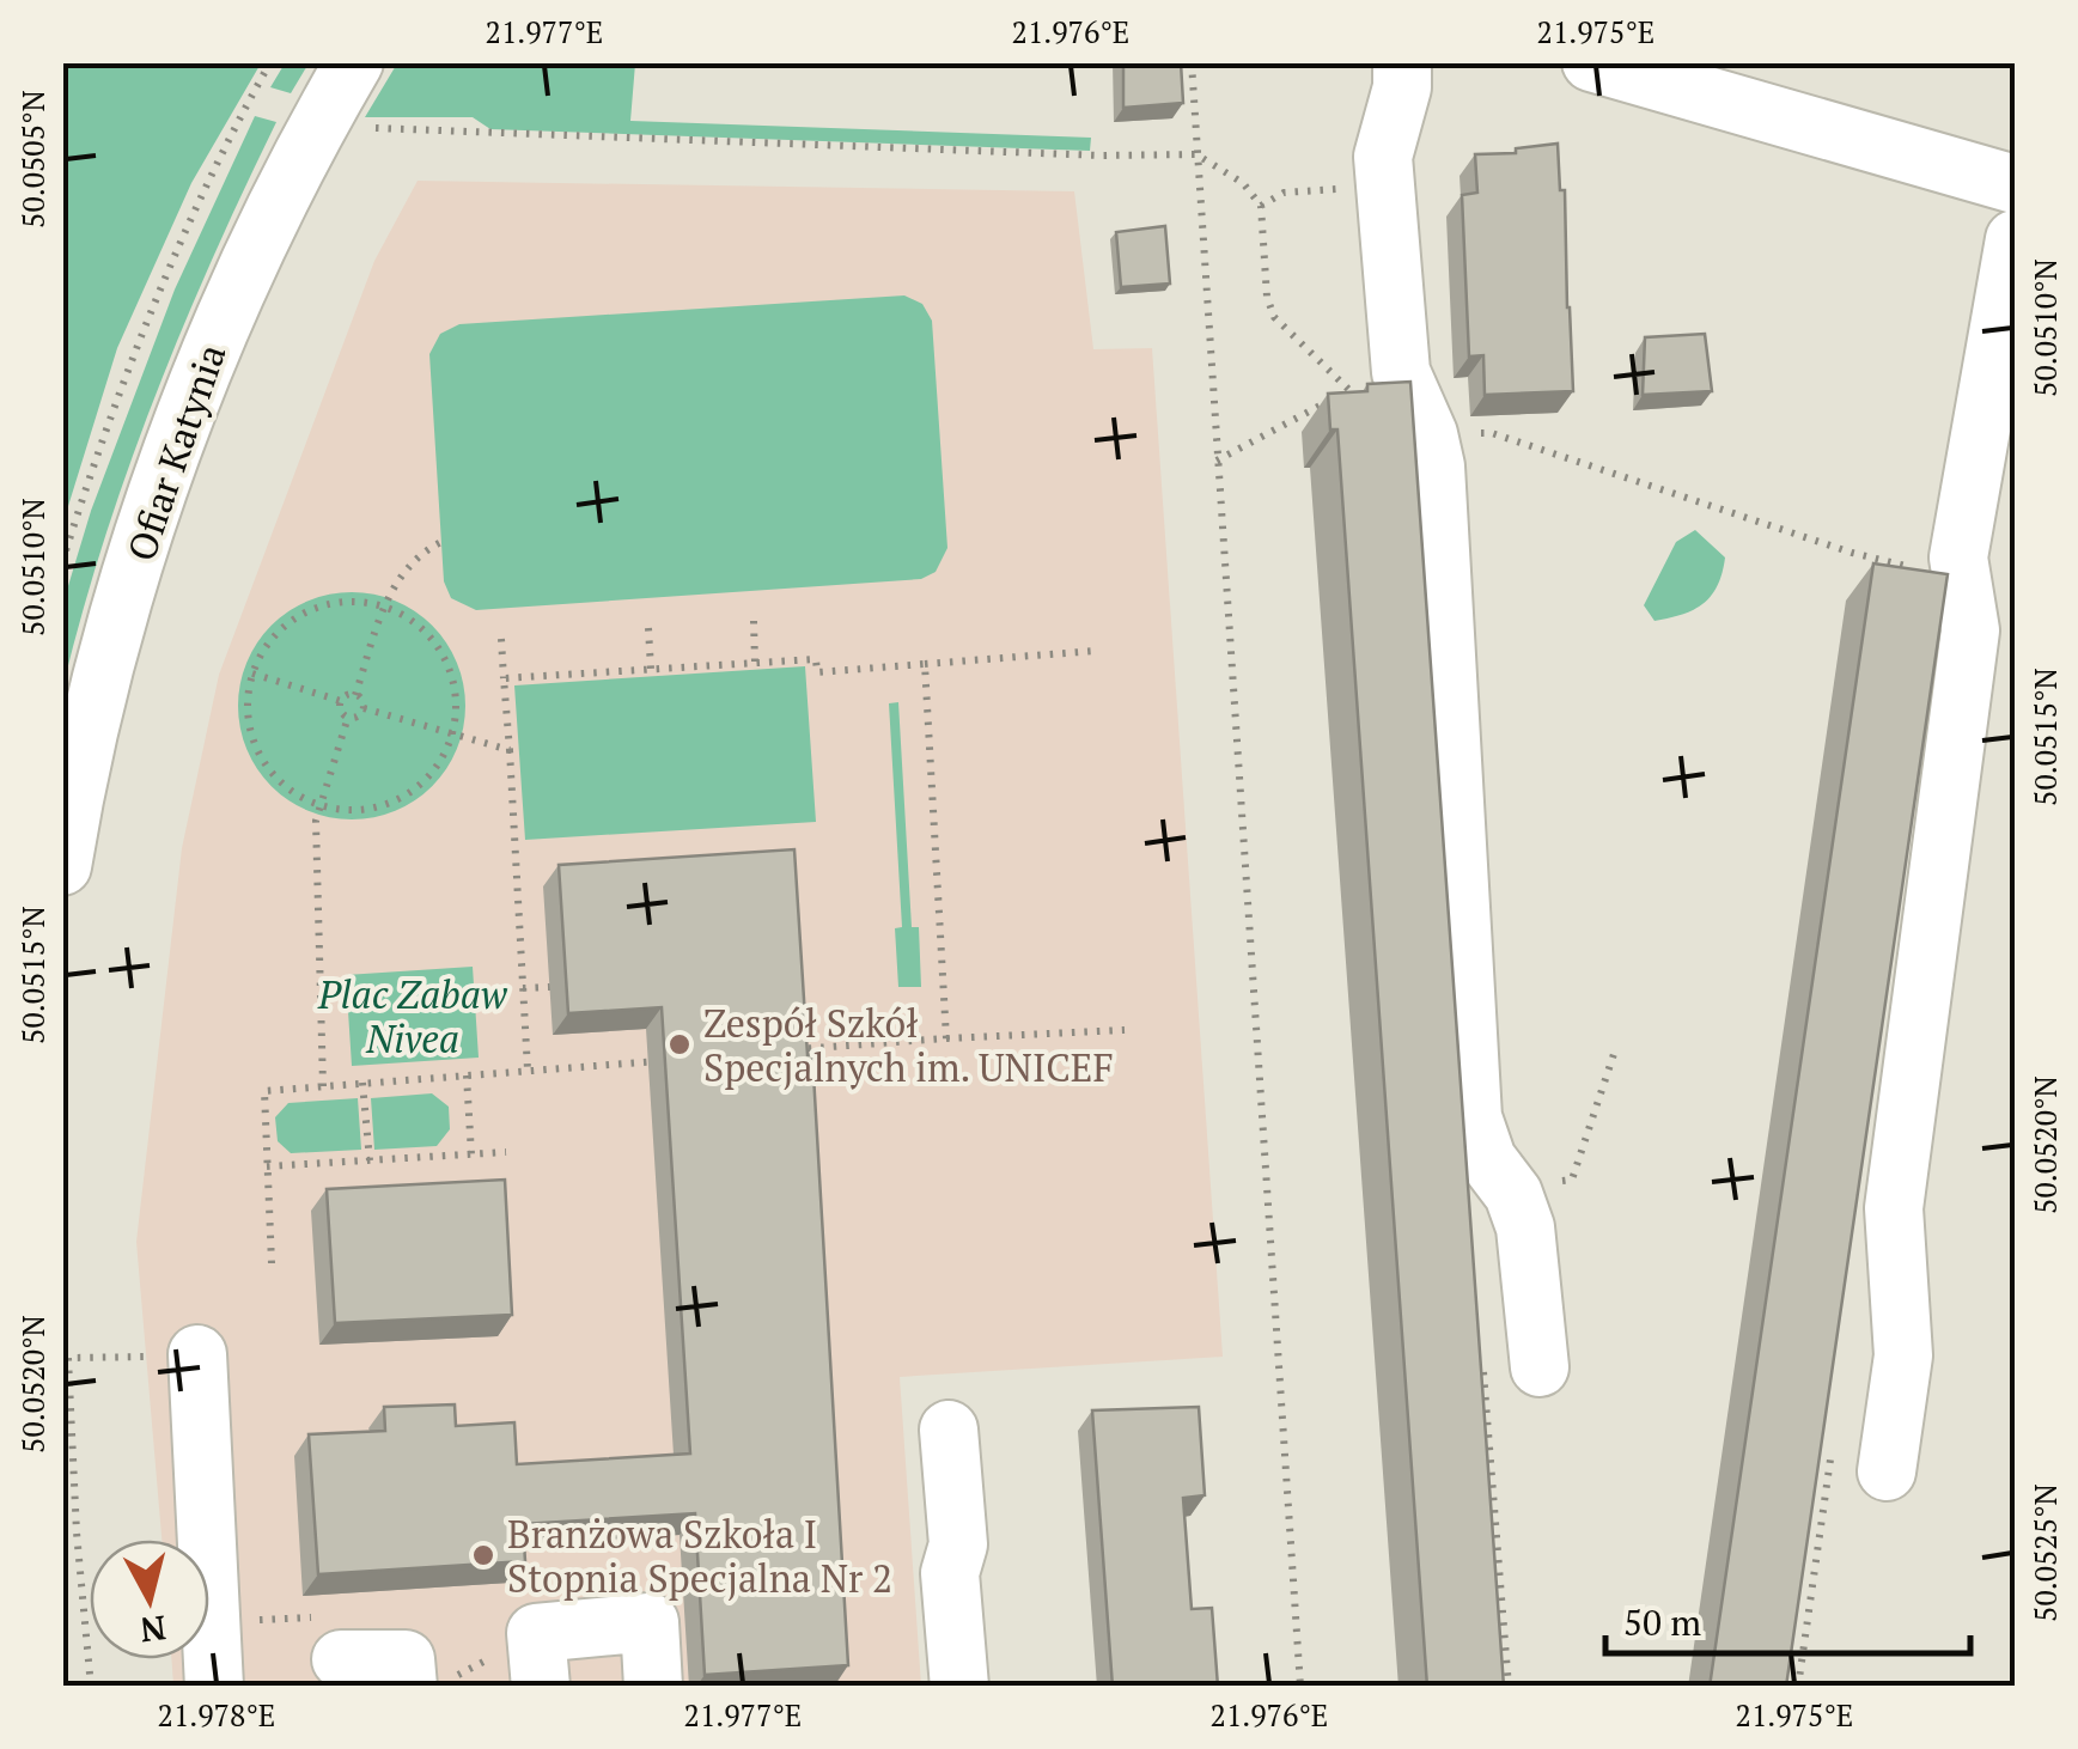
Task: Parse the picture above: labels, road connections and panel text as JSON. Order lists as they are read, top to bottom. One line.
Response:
{"streets":{"street":["Ofiar Katynia"]},"parks":["Plac Zabaw Nivea"],"places":["Zespół Szkół Specjalnych im. UNICEF","Branżowa Szkoła I Stopnia Specjalna Nr 2"],"scale_bar":"50 m","north":"bottom","coordinates":["21.977°E","21.976°E","21.975°E","50.0505°N","50.0510°N","50.0515°N","50.0520°N","50.0525°N","21.978°E"]}
